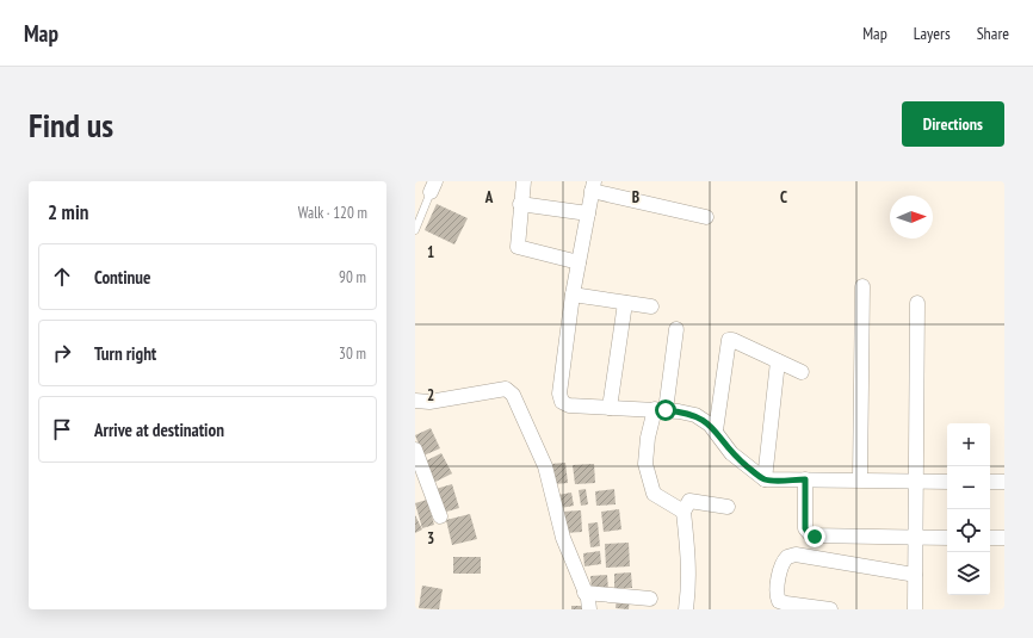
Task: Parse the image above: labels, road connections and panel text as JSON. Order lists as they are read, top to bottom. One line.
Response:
{"north":"right","page":{"header":"Map","nav":["Map","Layers","Share"],"buttons":"Directions","title":"Find us","heading":["2 min","Walk · 120 m"],"list":[["Continue","90 m"],["Turn right","30 m"],"Arrive at destination"],"map_buttons":["+","−"]},"grid":{"columns":["A","B","C"],"rows":["1","2","3"]}}
